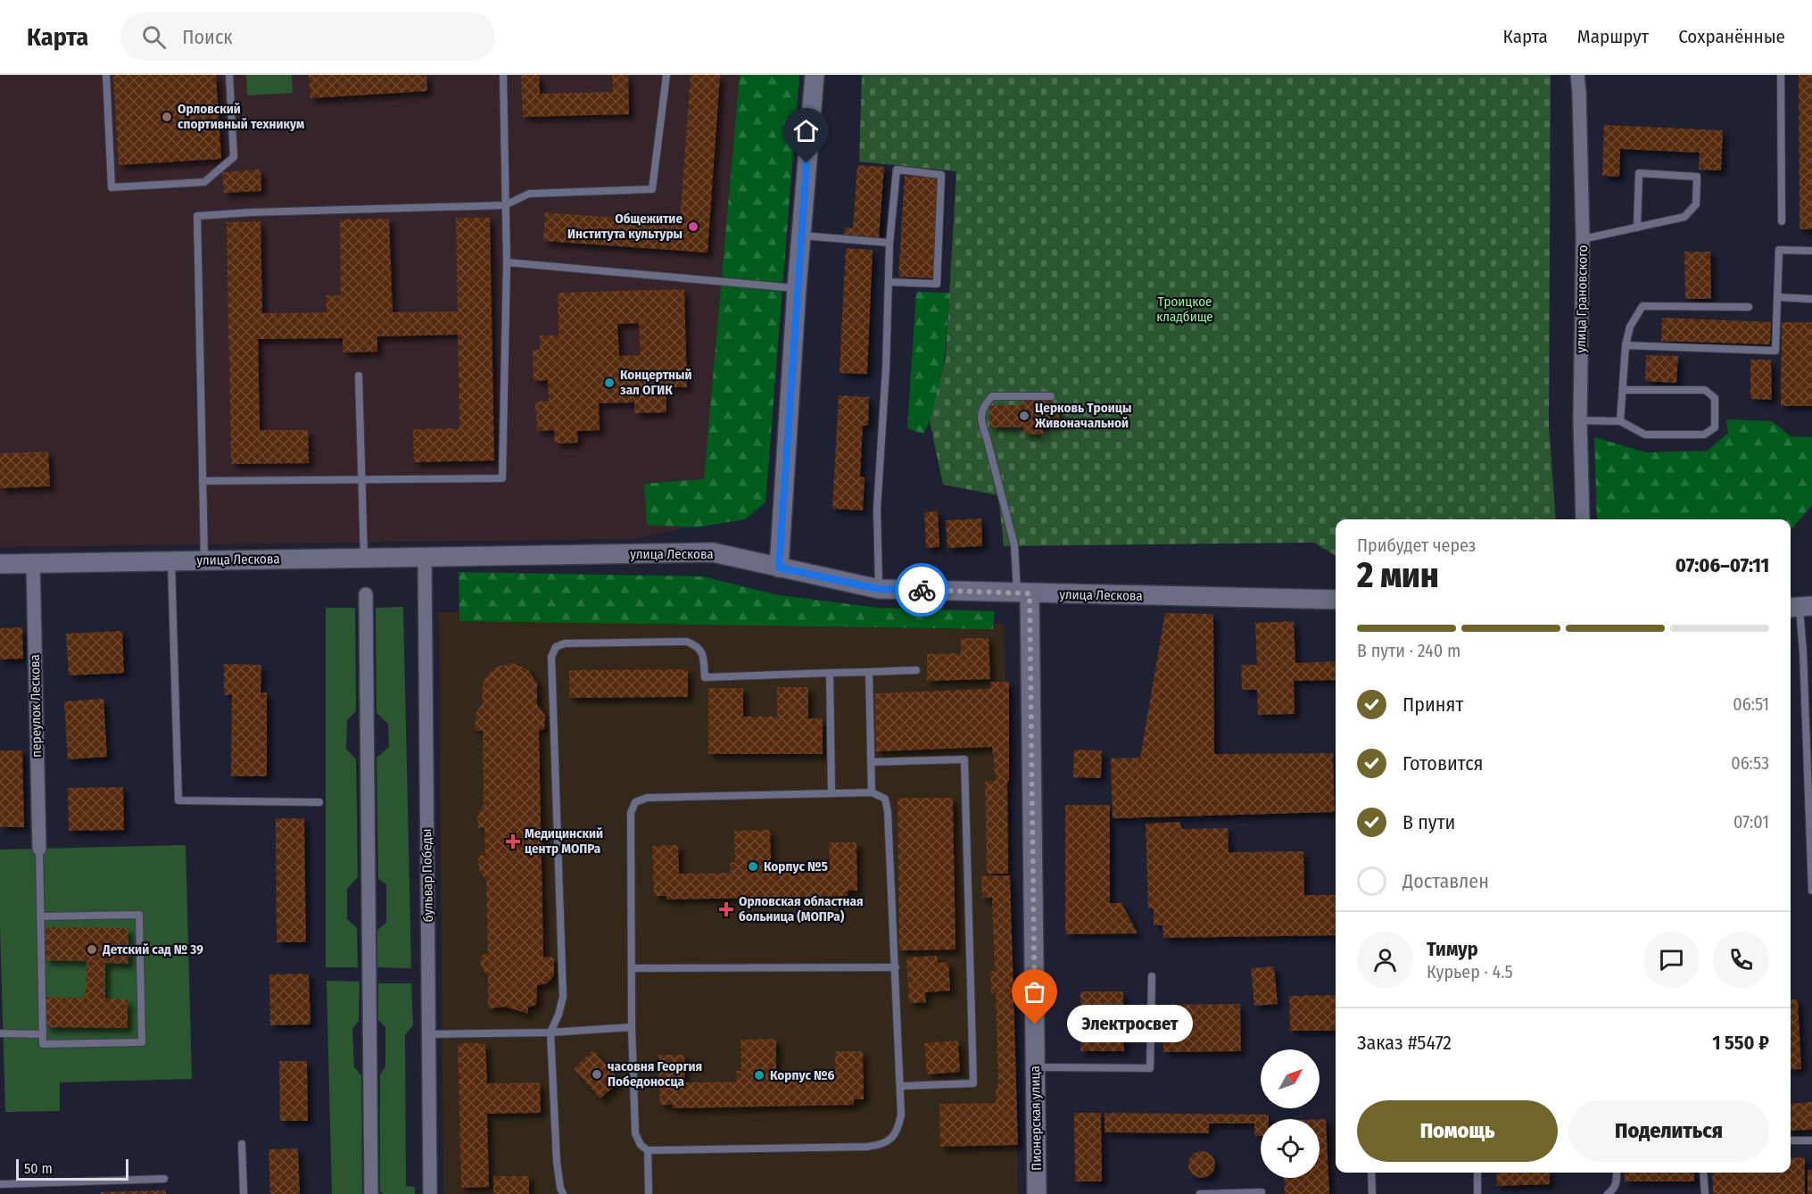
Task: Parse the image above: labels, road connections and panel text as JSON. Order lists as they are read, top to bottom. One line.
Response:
{"streets":{"main road":["улица Лескова","Пионерская улица"],"street":["улица Грановского","переулок Лескова","бульвар Победы"]},"crossings":[["улица Лескова","переулок Лескова"],["улица Лескова","бульвар Победы"],["улица Лескова","Пионерская улица"]],"parks":["Троицкое кладбище"],"places":{"other":["Орловский спортивный техникум","Общежитие Института культуры","Концертный зал ОГИК","Церковь Троицы Живоначальной","Корпус №5","Детский сад № 39","Электросвет","часовня Георгия Победоносца","Корпус №6"],"health":["Медицинский центр МОПРа","Орловская областная больница (МОПРа)"]},"scale_bar":"50 m","north":"top right","page":{"header":"Карта","search":"Поиск","nav":["Карта","Маршрут","Сохранённые"],"heading":["2 мин","Прибудет через","07:06–07:11"],"panel":["Тимур","Курьер · 4.5","Заказ #5472","1 550 ₽"],"bar":"В пути · 240 m","list":[["Принят","06:51"],["Готовится","06:53"],["В пути","07:01"],"Доставлен"],"bubble":"Электросвет","buttons":["Помощь","Поделиться"],"scale":"50 m"}}
